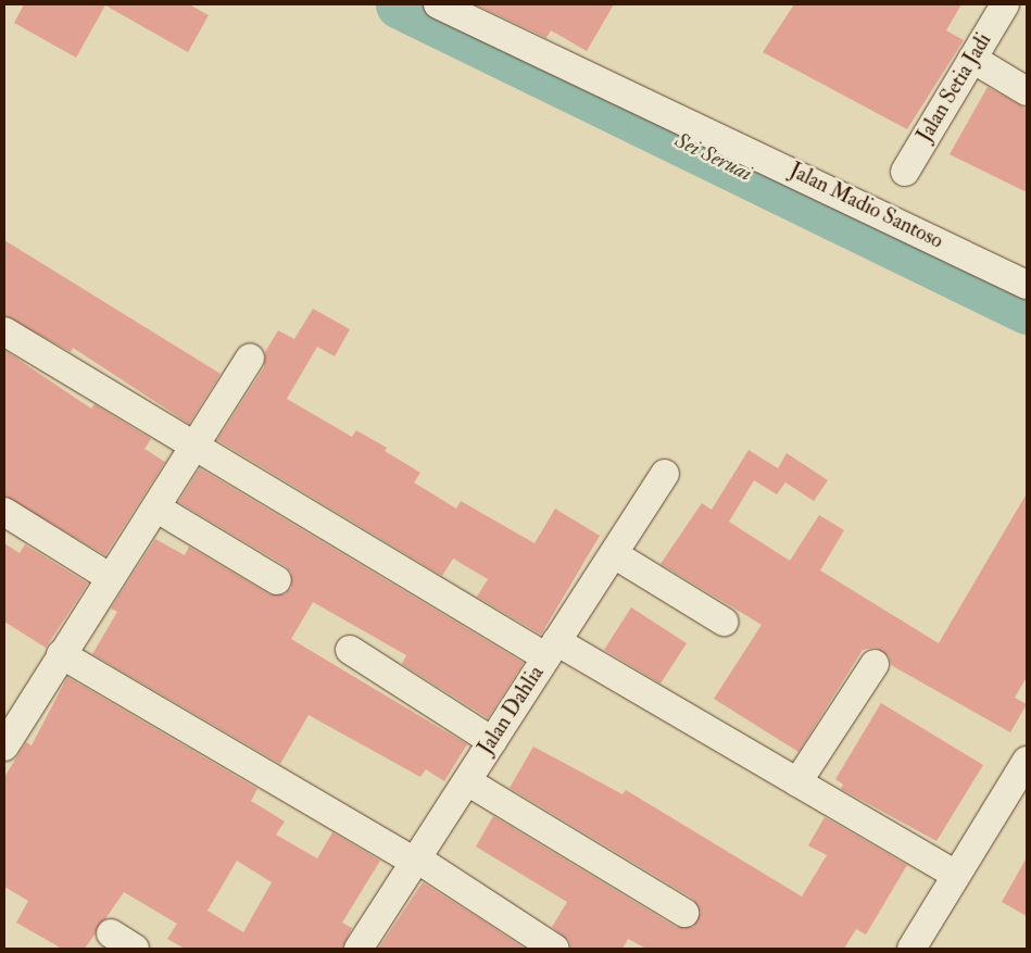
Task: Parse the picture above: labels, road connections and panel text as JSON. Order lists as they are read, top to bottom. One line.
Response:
{"streets":{"street":["Jalan Setia Jadi","Jalan Madio Santoso","Jalan Dahlia"]},"water":["Sei Seruai"]}
